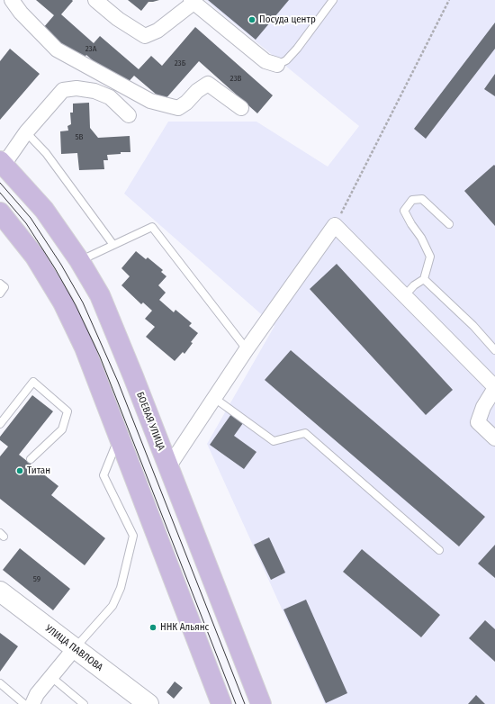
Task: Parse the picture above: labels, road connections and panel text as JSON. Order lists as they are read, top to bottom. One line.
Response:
{"streets":{"main road":["БОЕВАЯ УЛИЦА"],"street":["УЛИЦА ПАВЛОВА"]},"places":["Посуда центр","Титан","ННК Альянс"],"house_numbers":["23А","23Б","23В","5В","59"]}
